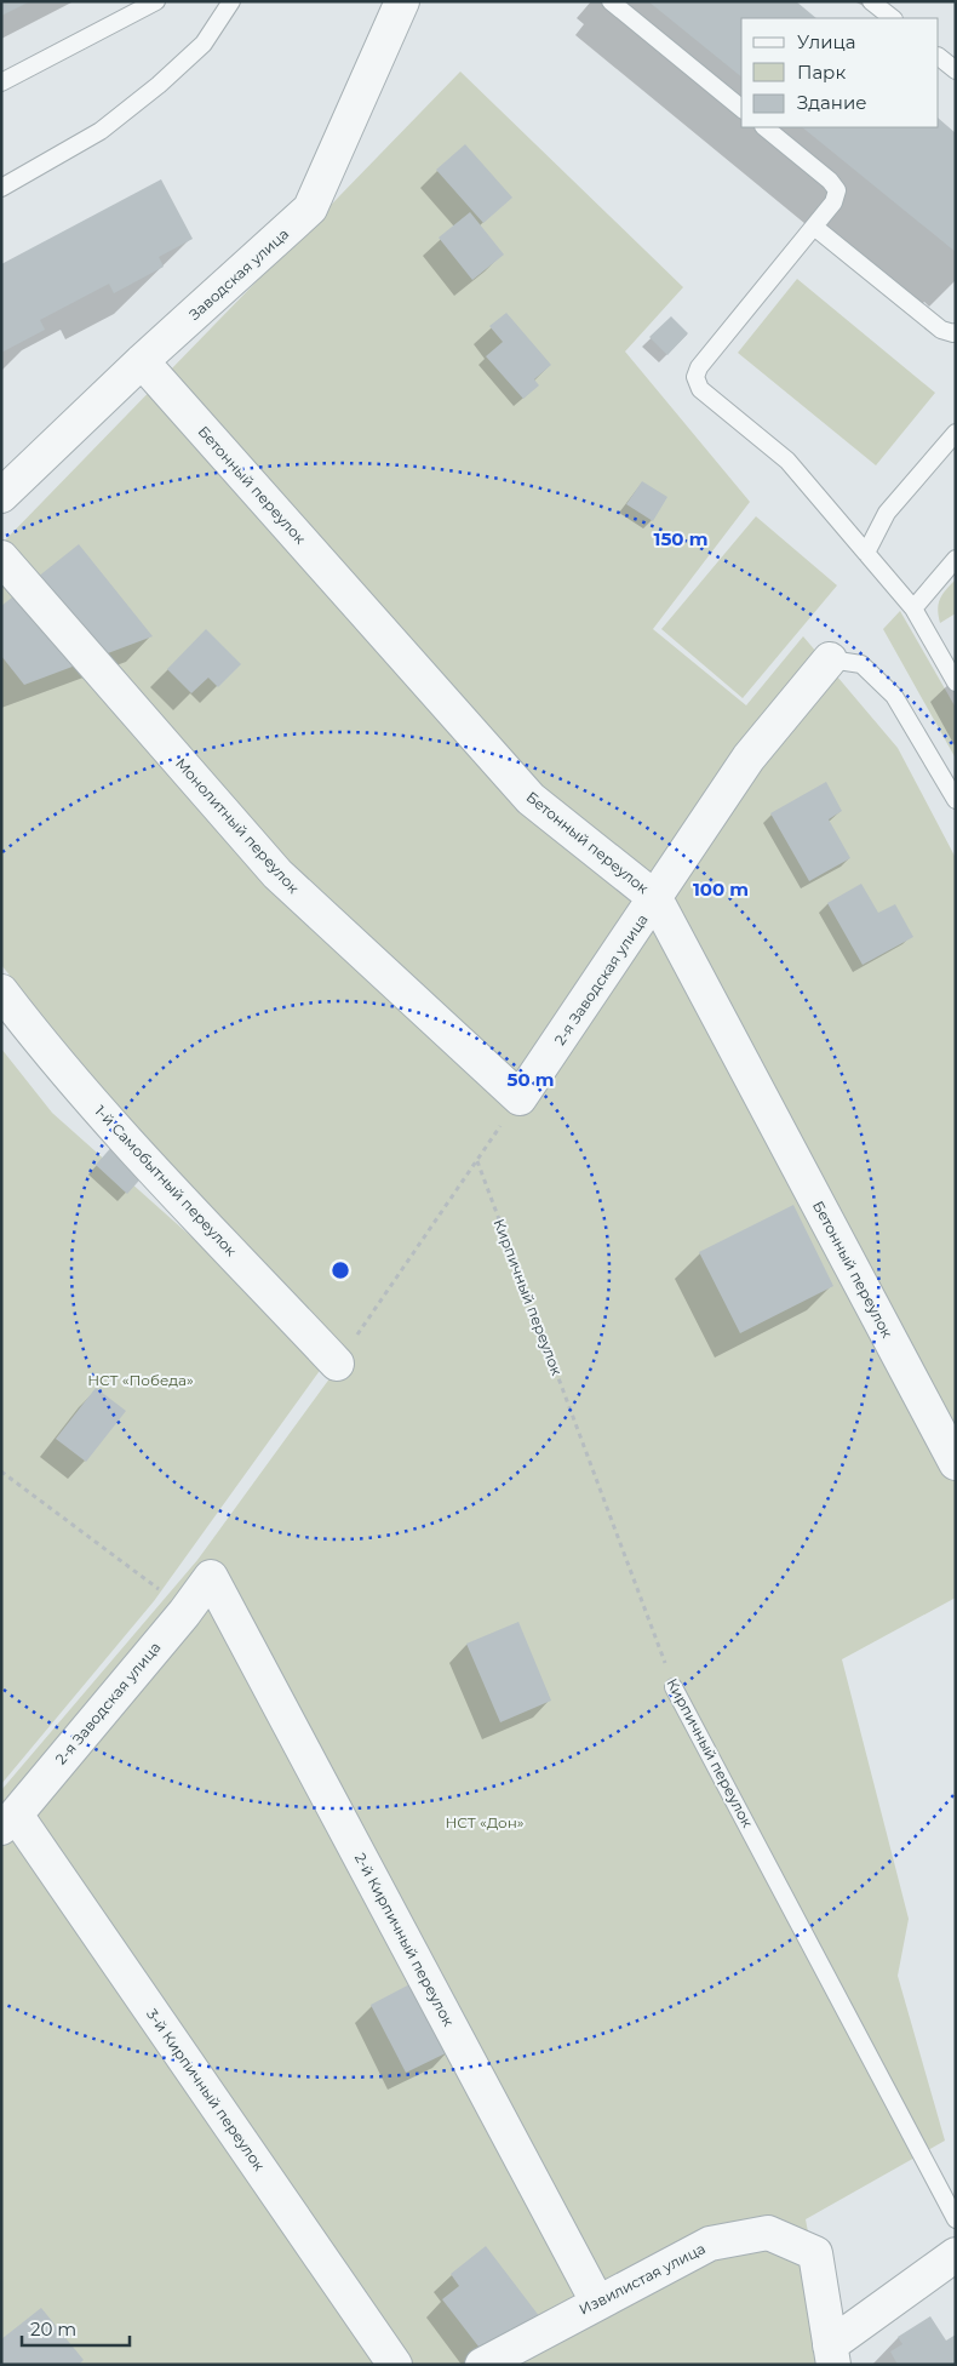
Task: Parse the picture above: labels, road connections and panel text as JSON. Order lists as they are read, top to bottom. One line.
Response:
{"streets":{"street":["Заводская улица","Бетонный переулок","Монолитный переулок","2-я Заводская улица","1-й Самобытный переулок","2-й Кирпичный переулок","3-й Кирпичный переулок","Извилистая улица"],"lane":["Кирпичный переулок"]},"crossings":[["Заводская улица","Бетонный переулок"],["Бетонный переулок","2-я Заводская улица"],["Монолитный переулок","2-я Заводская улица"],["2-я Заводская улица","2-й Кирпичный переулок"],["2-я Заводская улица","3-й Кирпичный переулок"],["2-й Кирпичный переулок","Извилистая улица"]],"parks":["НСТ «Победа»","НСТ «Дон»"],"legend":["Улица","Парк","Здание"],"scale_bar":"20 m","rings":["150 m","100 m","50 m"]}
